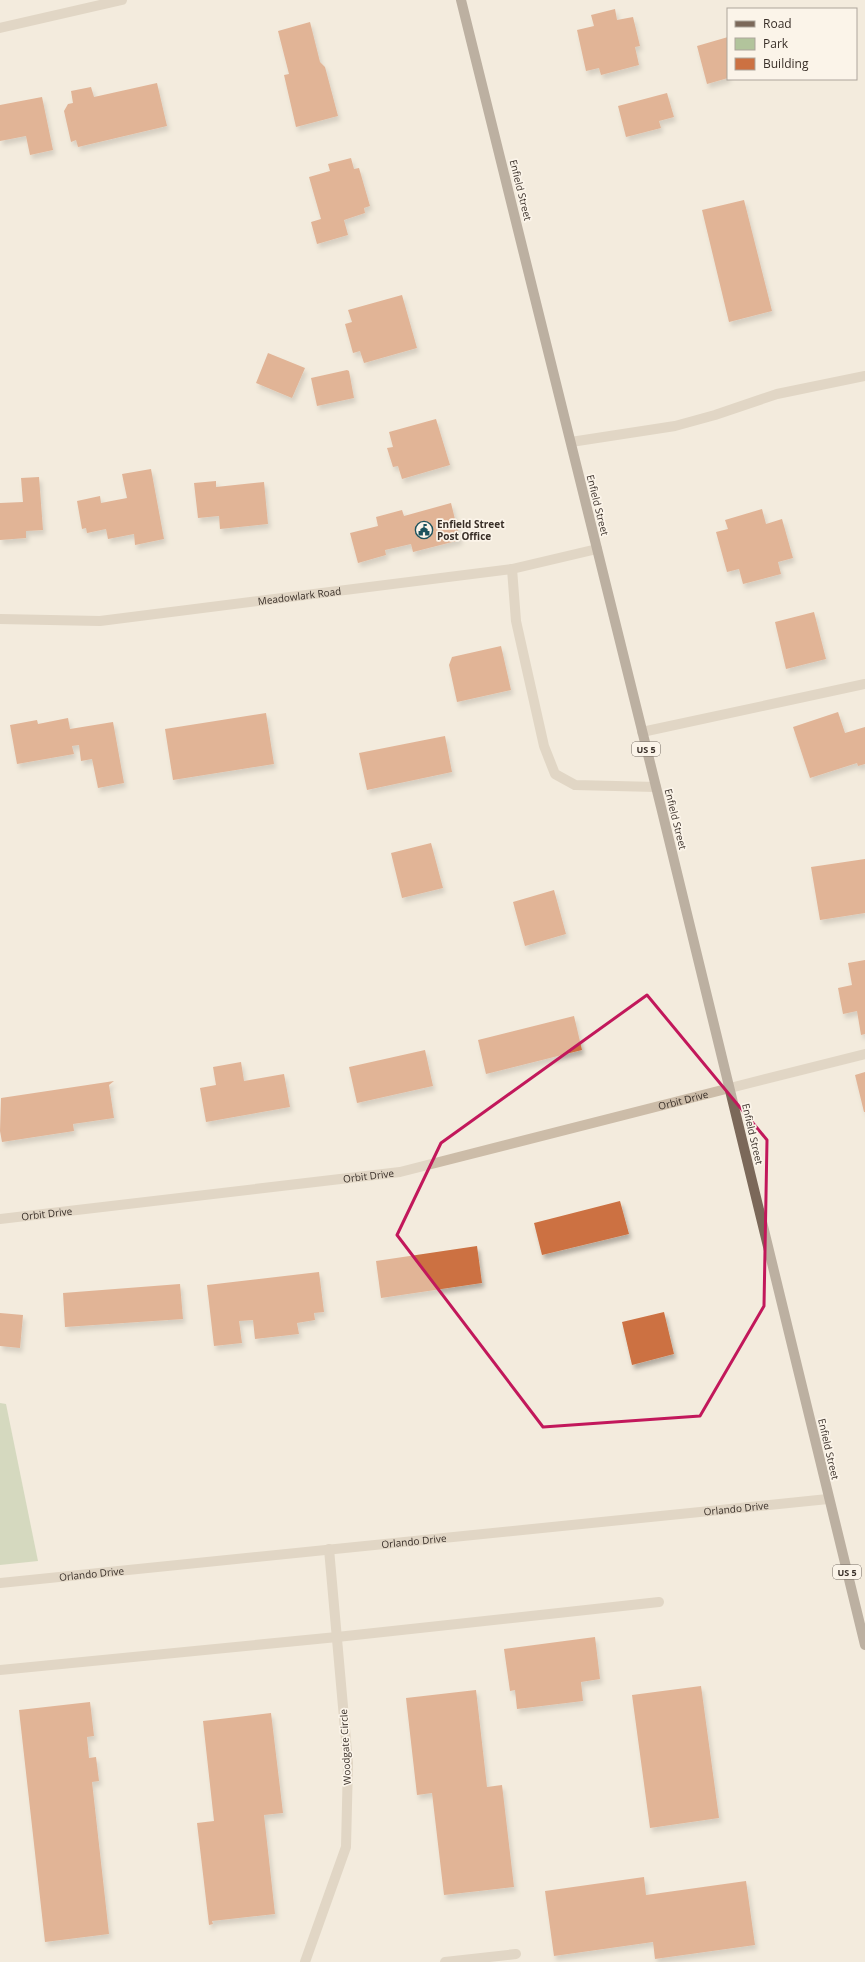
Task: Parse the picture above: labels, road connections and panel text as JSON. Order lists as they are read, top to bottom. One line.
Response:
{"streets":{"main road":["Enfield Street","US 5"],"street":["Meadowlark Road","Orbit Drive","Orlando Drive","Woodgate Circle"]},"crossings":[["Enfield Street","Meadowlark Road"],["Enfield Street","Orbit Drive"],["Enfield Street","Orlando Drive"],["Orlando Drive","Woodgate Circle"]],"places":{"public building":["Enfield Street Post Office"]},"legend":["Road","Park","Building"]}
